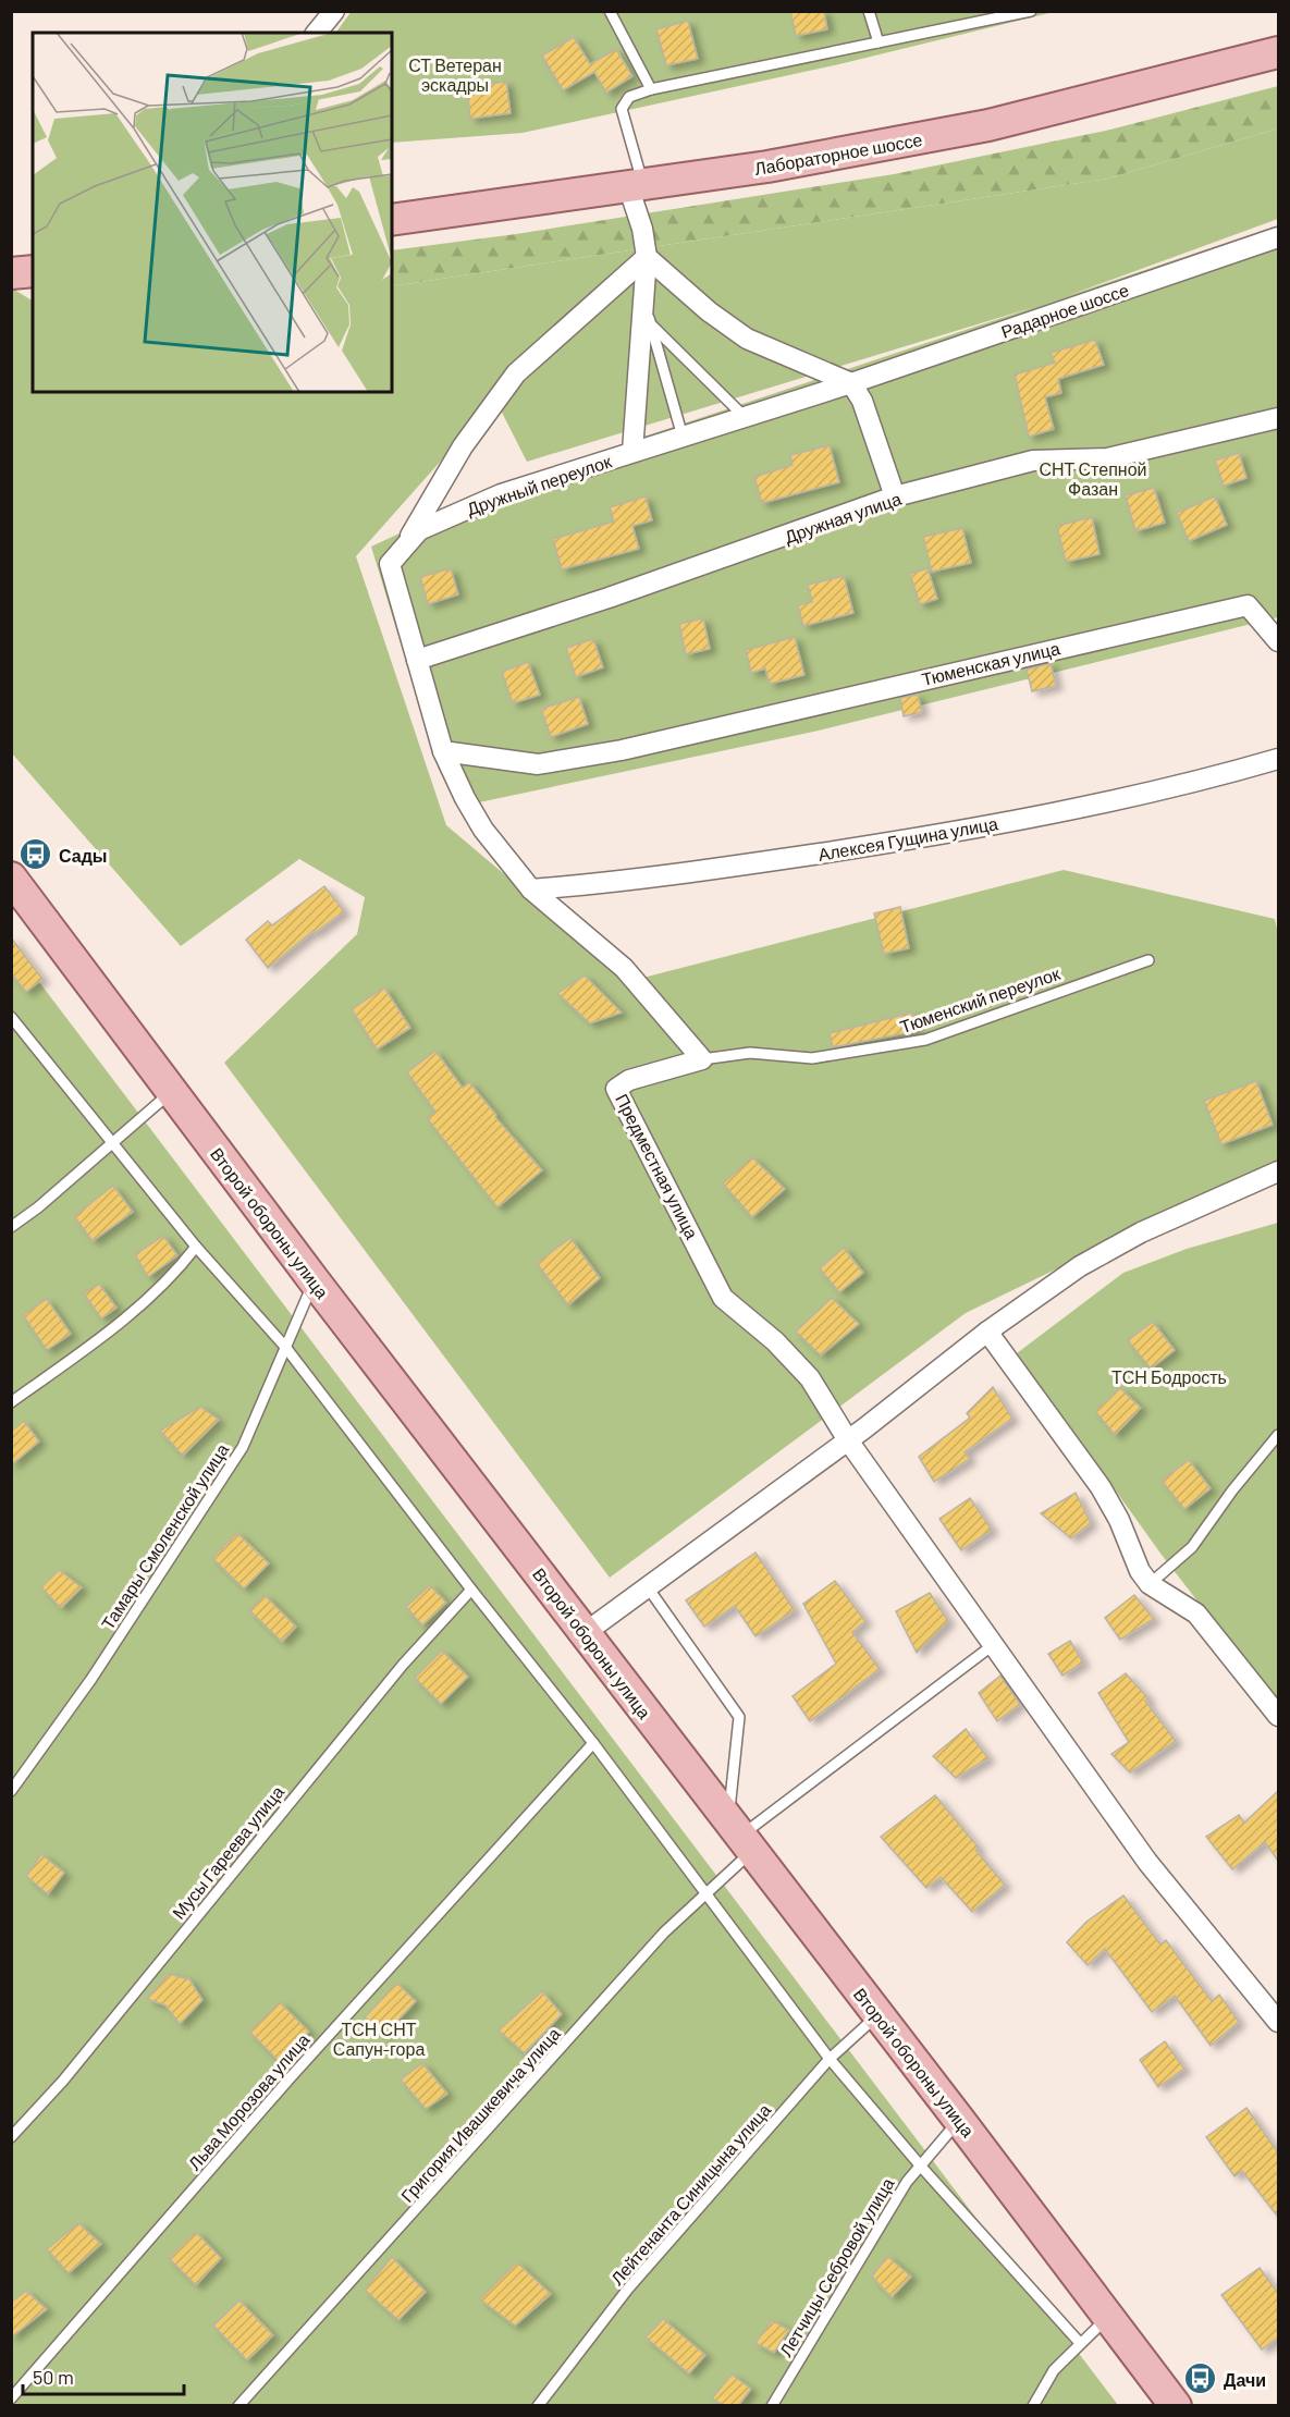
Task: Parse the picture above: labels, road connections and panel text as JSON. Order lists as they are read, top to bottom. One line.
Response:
{"streets":{"main road":["Лабораторное шоссе","Второй обороны улица"],"street":["Радарное шоссе","Дружный переулок","Дружная улица","Тюменская улица","Алексея Гущина улица","Предместная улица"],"lane":["Тюменский переулок","Тамары Смоленской улица","Мусы Гареева улица","Льва Морозова улица","Григория Ивашкевича улица","Лейтенанта Синицына улица","Летчицы Себровой улица"]},"crossings":[["Радарное шоссе","Дружный переулок"],["Дружный переулок","Дружная улица"],["Дружный переулок","Тюменская улица"],["Дружный переулок","Алексея Гущина улица"],["Тюменский переулок","Предместная улица"],["Второй обороны улица","Тамары Смоленской улица"],["Второй обороны улица","Григория Ивашкевича улица"],["Второй обороны улица","Лейтенанта Синицына улица"],["Второй обороны улица","Летчицы Себровой улица"]],"parks":["СТ Ветеран эскадры","СНТ Степной Фазан","ТСН Бодрость","ТСН СНТ Сапун-гора"],"places":{"bus stop":["Сады","Дачи"]},"scale_bar":"50 m"}
